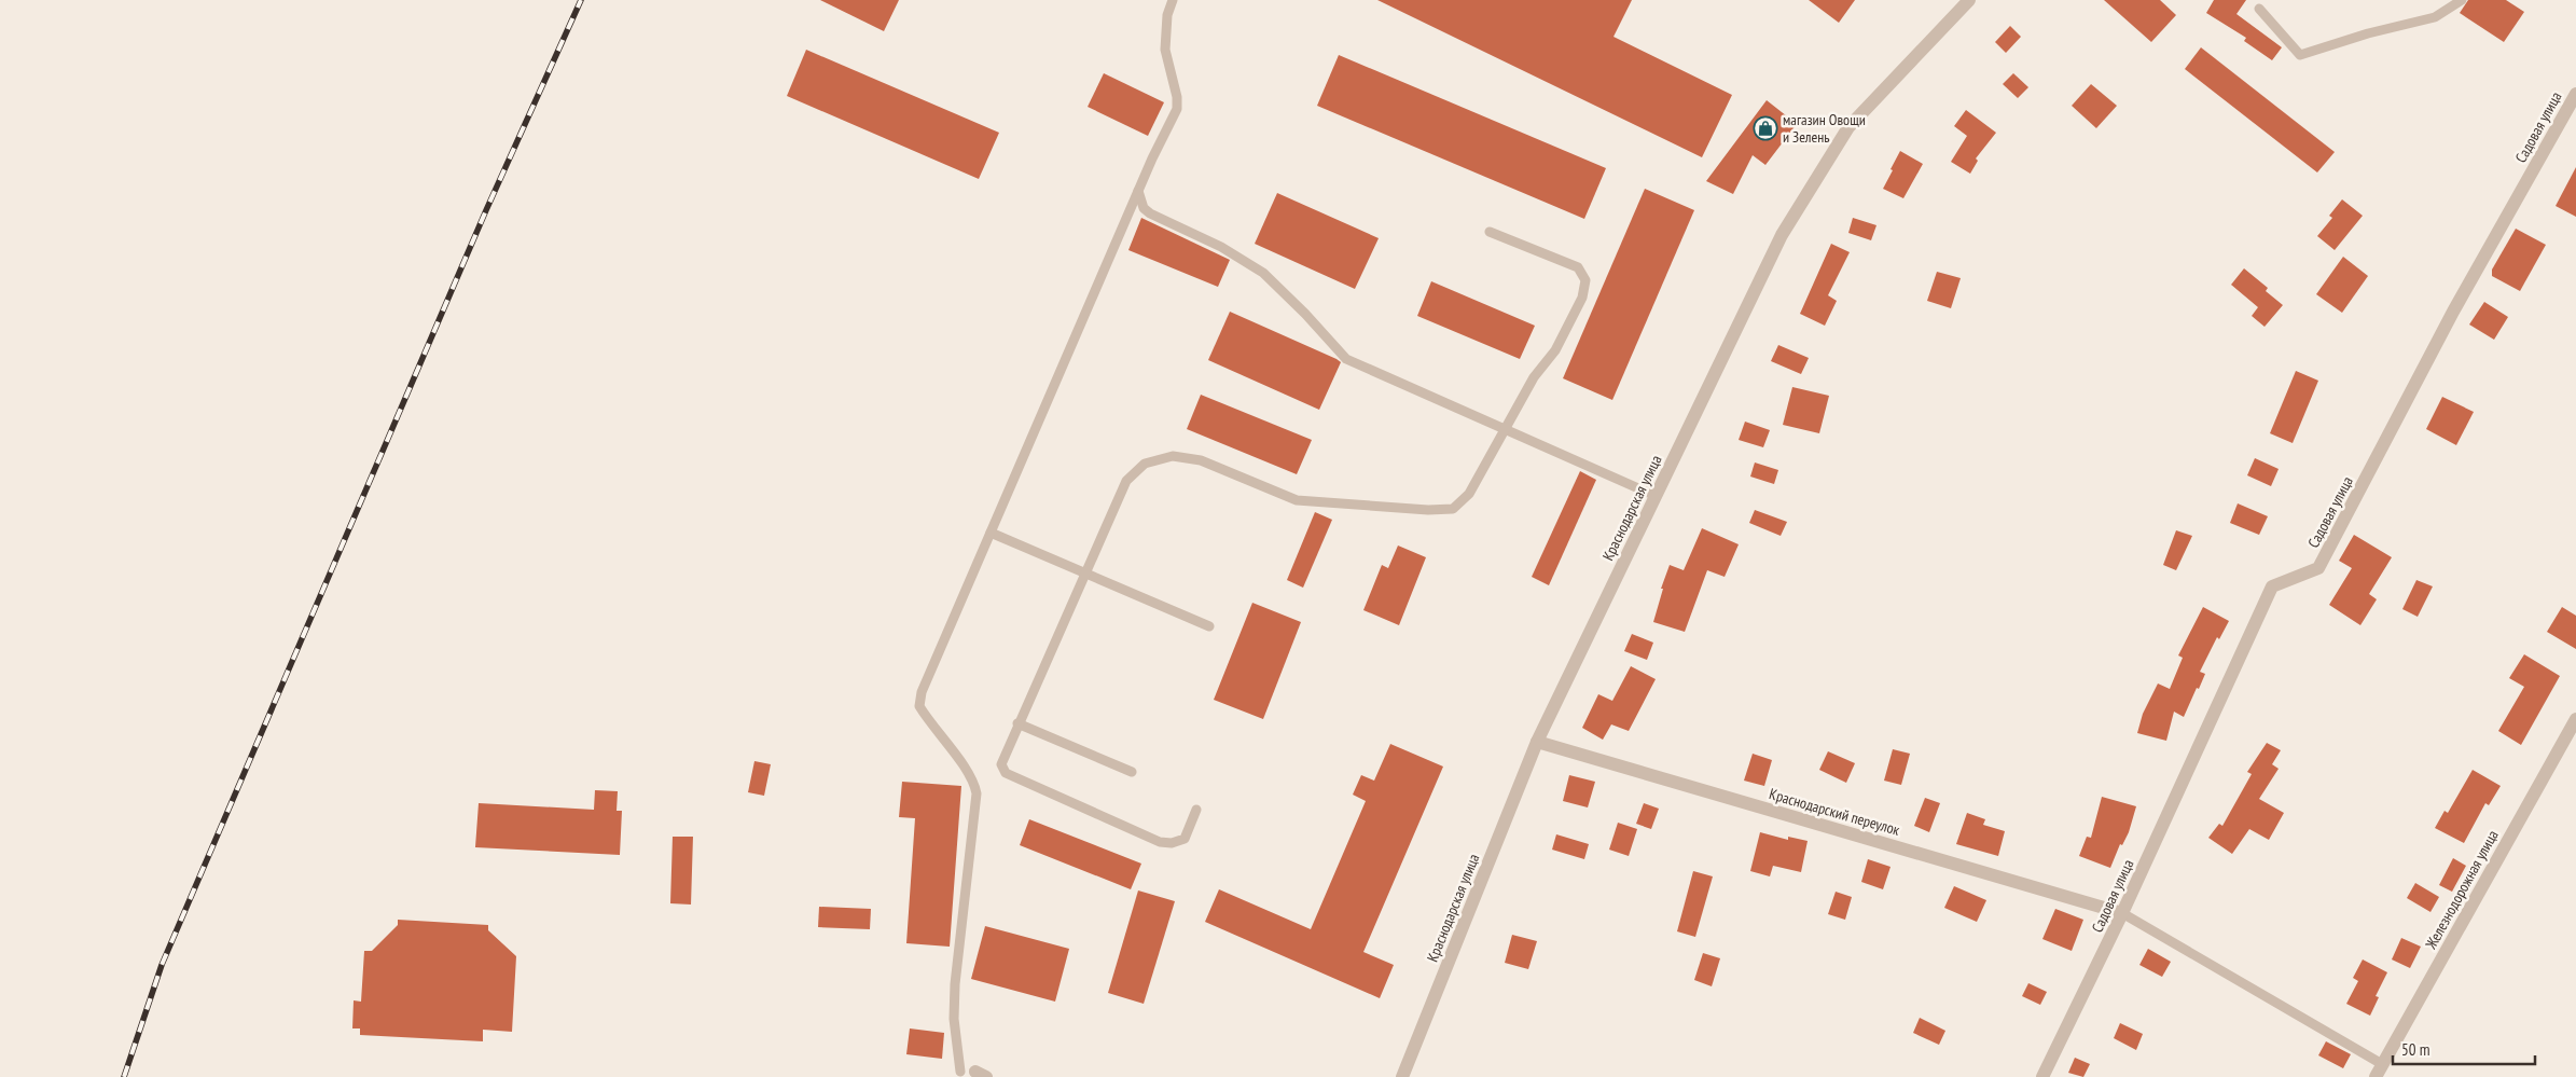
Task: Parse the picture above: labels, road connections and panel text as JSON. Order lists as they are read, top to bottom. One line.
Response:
{"streets":{"street":["Садовая улица","Краснодарская улица","Краснодарский переулок","Железнодорожная улица"]},"crossings":[["Садовая улица","Краснодарский переулок"],["Краснодарская улица","Краснодарский переулок"]],"places":{"shop":["магазин Овощи и Зелень"]},"scale_bar":"50 m"}
